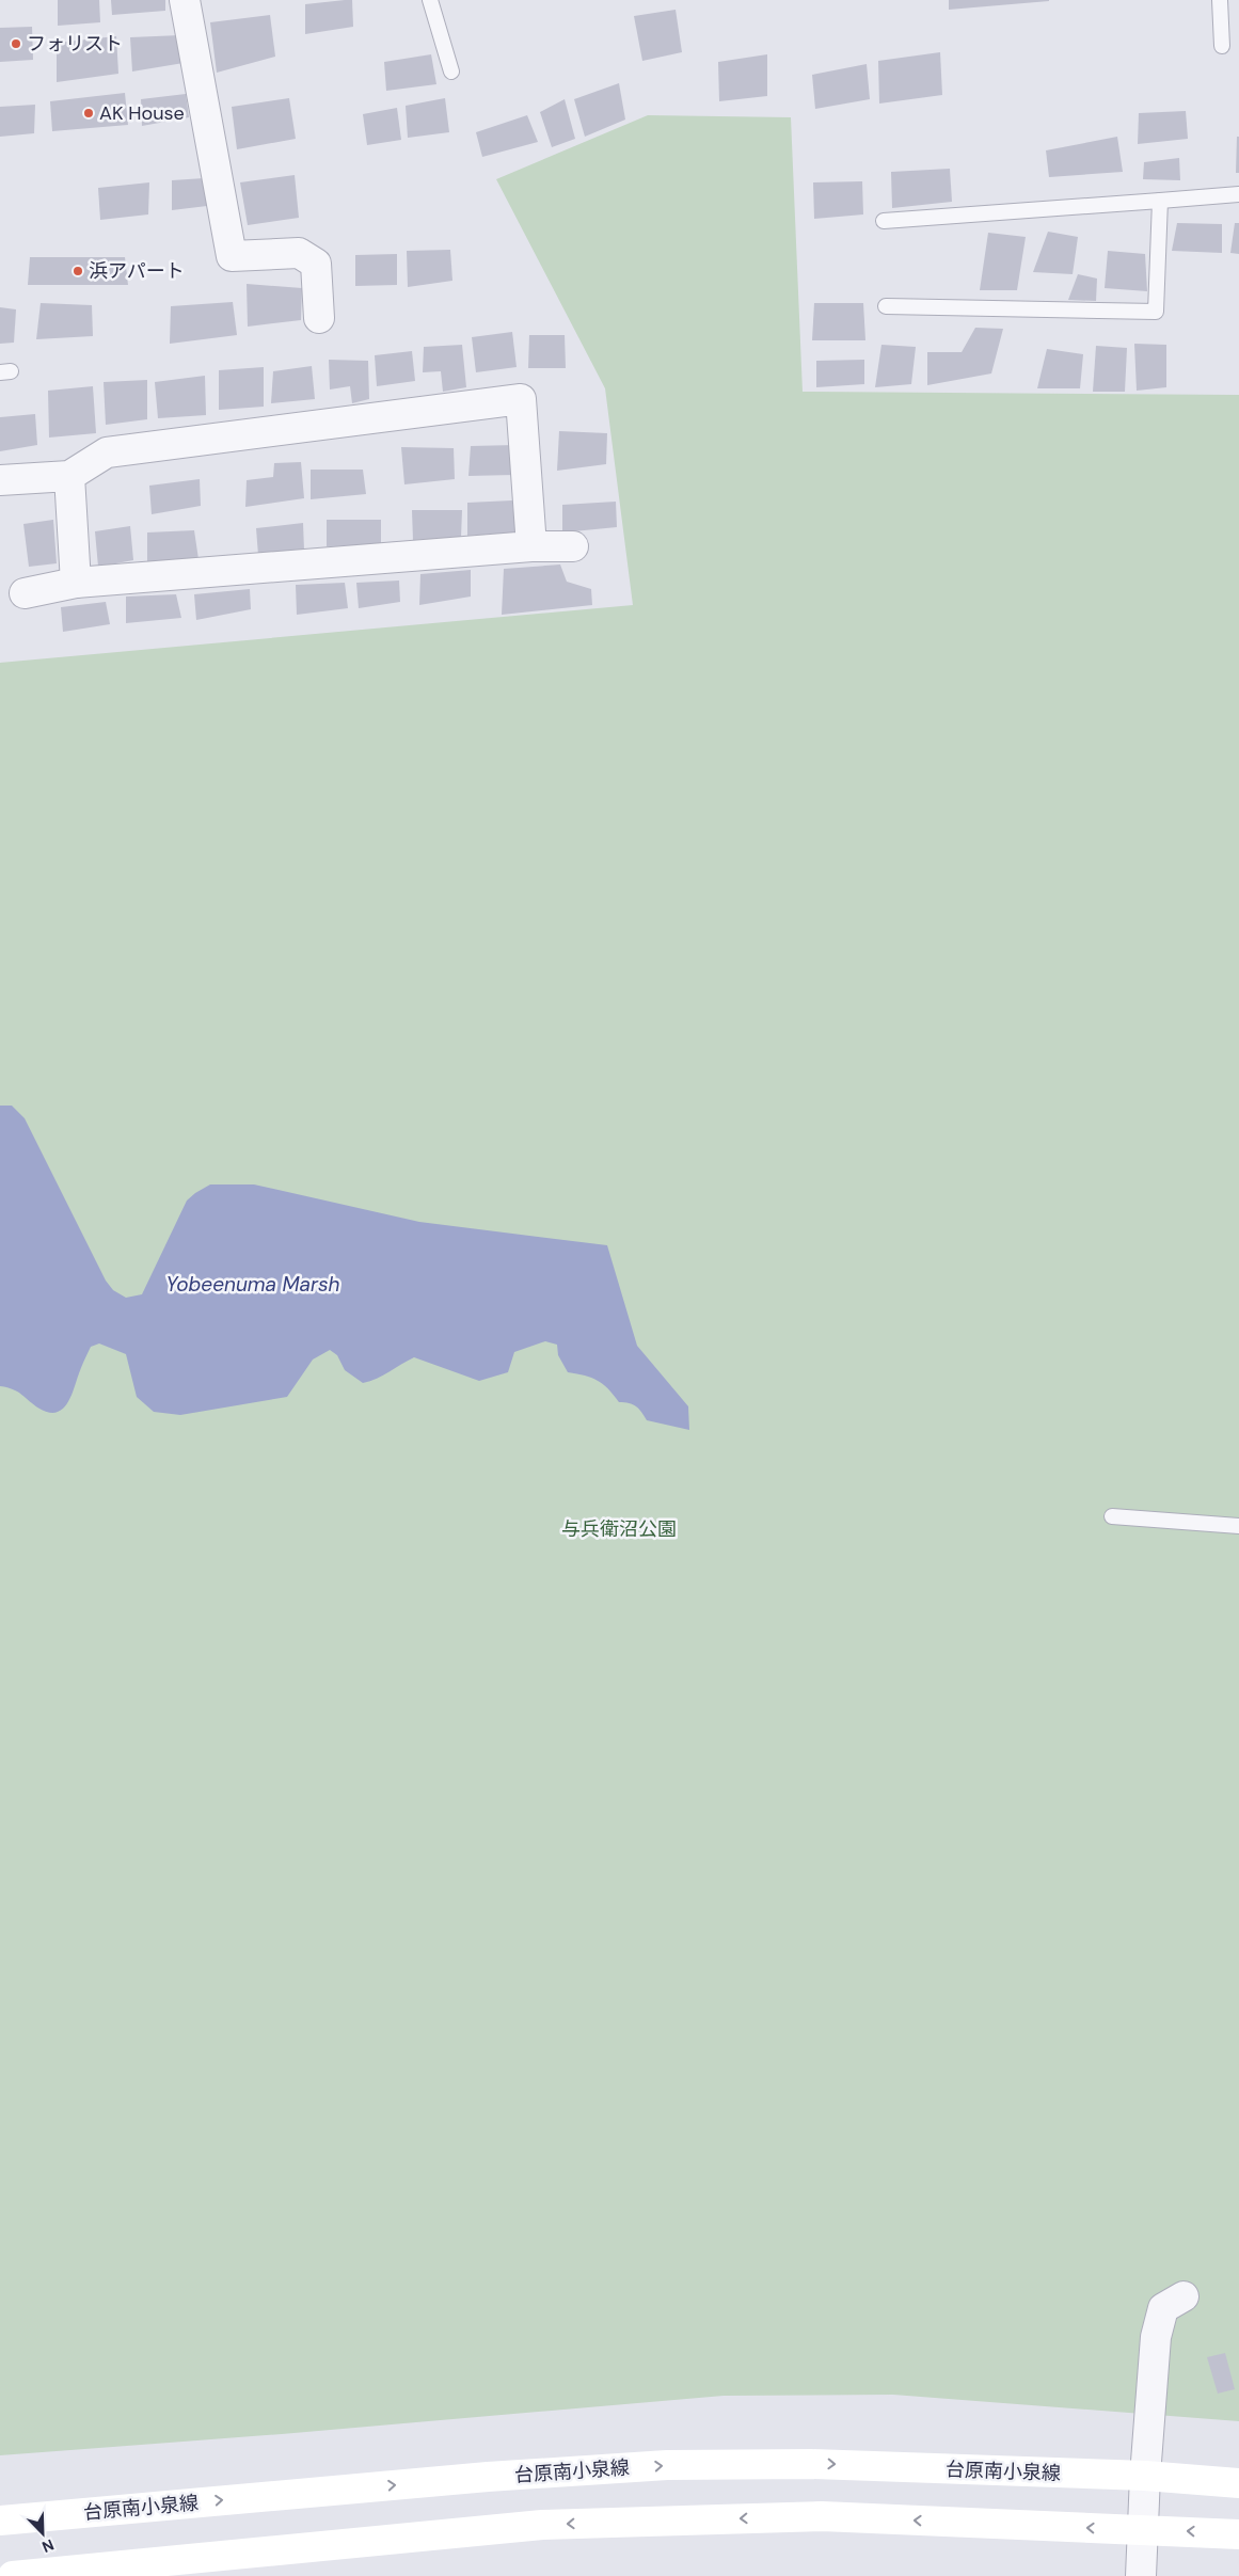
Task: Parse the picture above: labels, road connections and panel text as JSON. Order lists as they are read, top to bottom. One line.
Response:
{"streets":{"street":["台原南小泉線"]},"water":["Yobeenuma Marsh"],"parks":["与兵衛沼公園"],"places":["フォリスト","AK House","浜アパート"],"north":"bottom right"}
